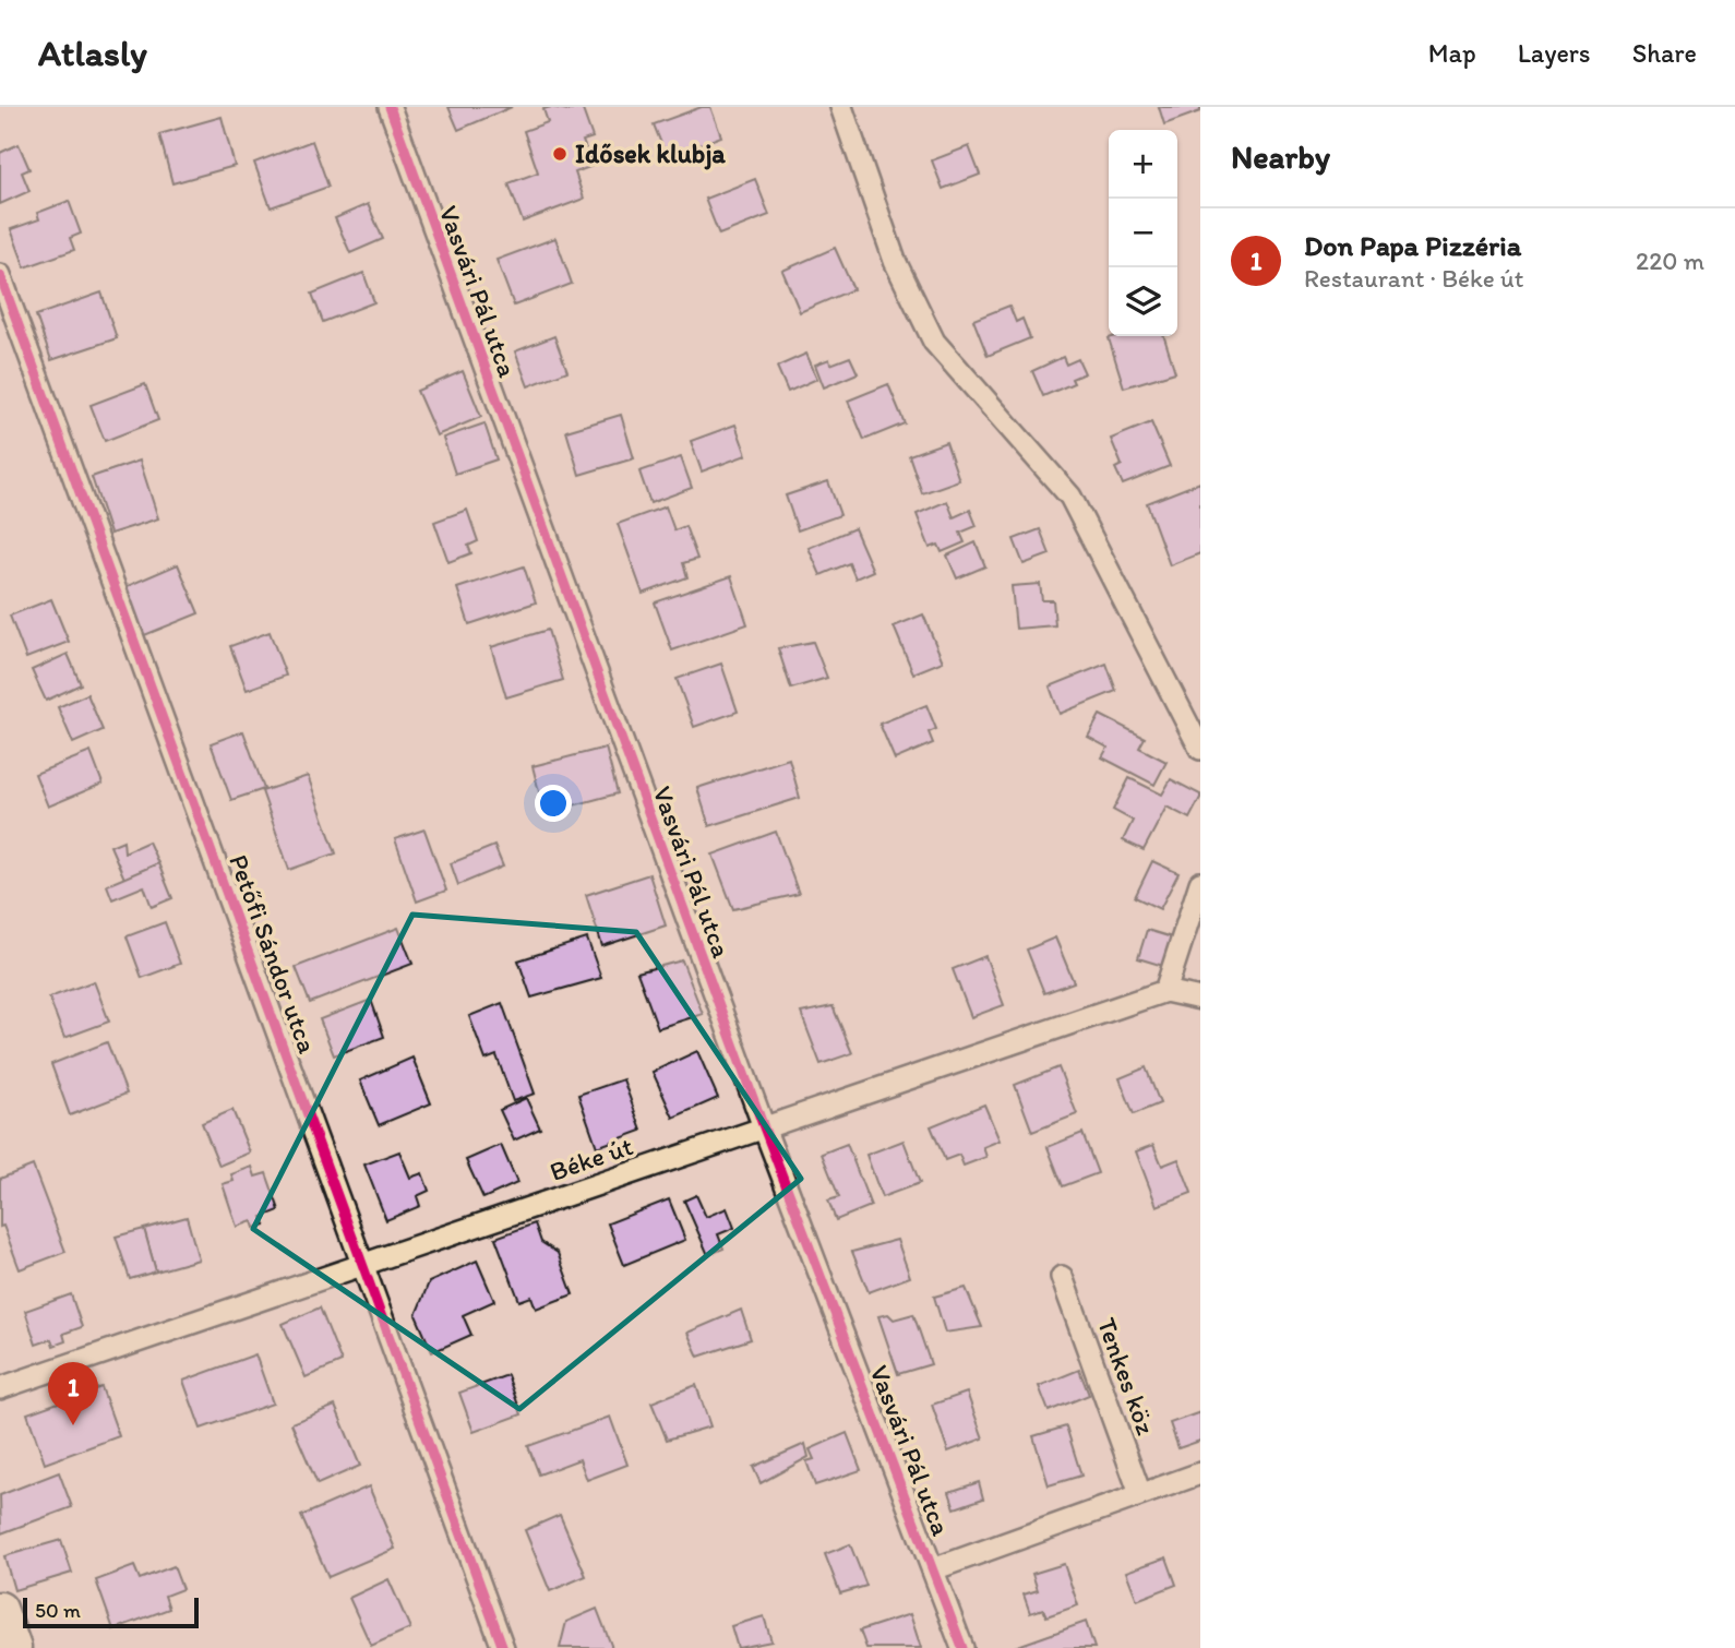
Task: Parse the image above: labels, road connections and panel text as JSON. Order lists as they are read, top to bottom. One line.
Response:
{"streets":{"street":["Vasvári Pál utca","Petőfi Sándor utca","Béke út","Tenkes köz"]},"crossings":[["Vasvári Pál utca","Béke út"],["Petőfi Sándor utca","Béke út"]],"places":["Idősek klubja"],"scale_bar":"50 m","page":{"header":"Atlasly","nav":["Map","Layers","Share"],"heading":"Nearby","map_buttons":["+","−"],"list":[{"mark":"1","name":"Don Papa Pizzéria","note":"Restaurant · Béke út","value":"220 m"}],"pins":"1","scale":"50 m"}}
